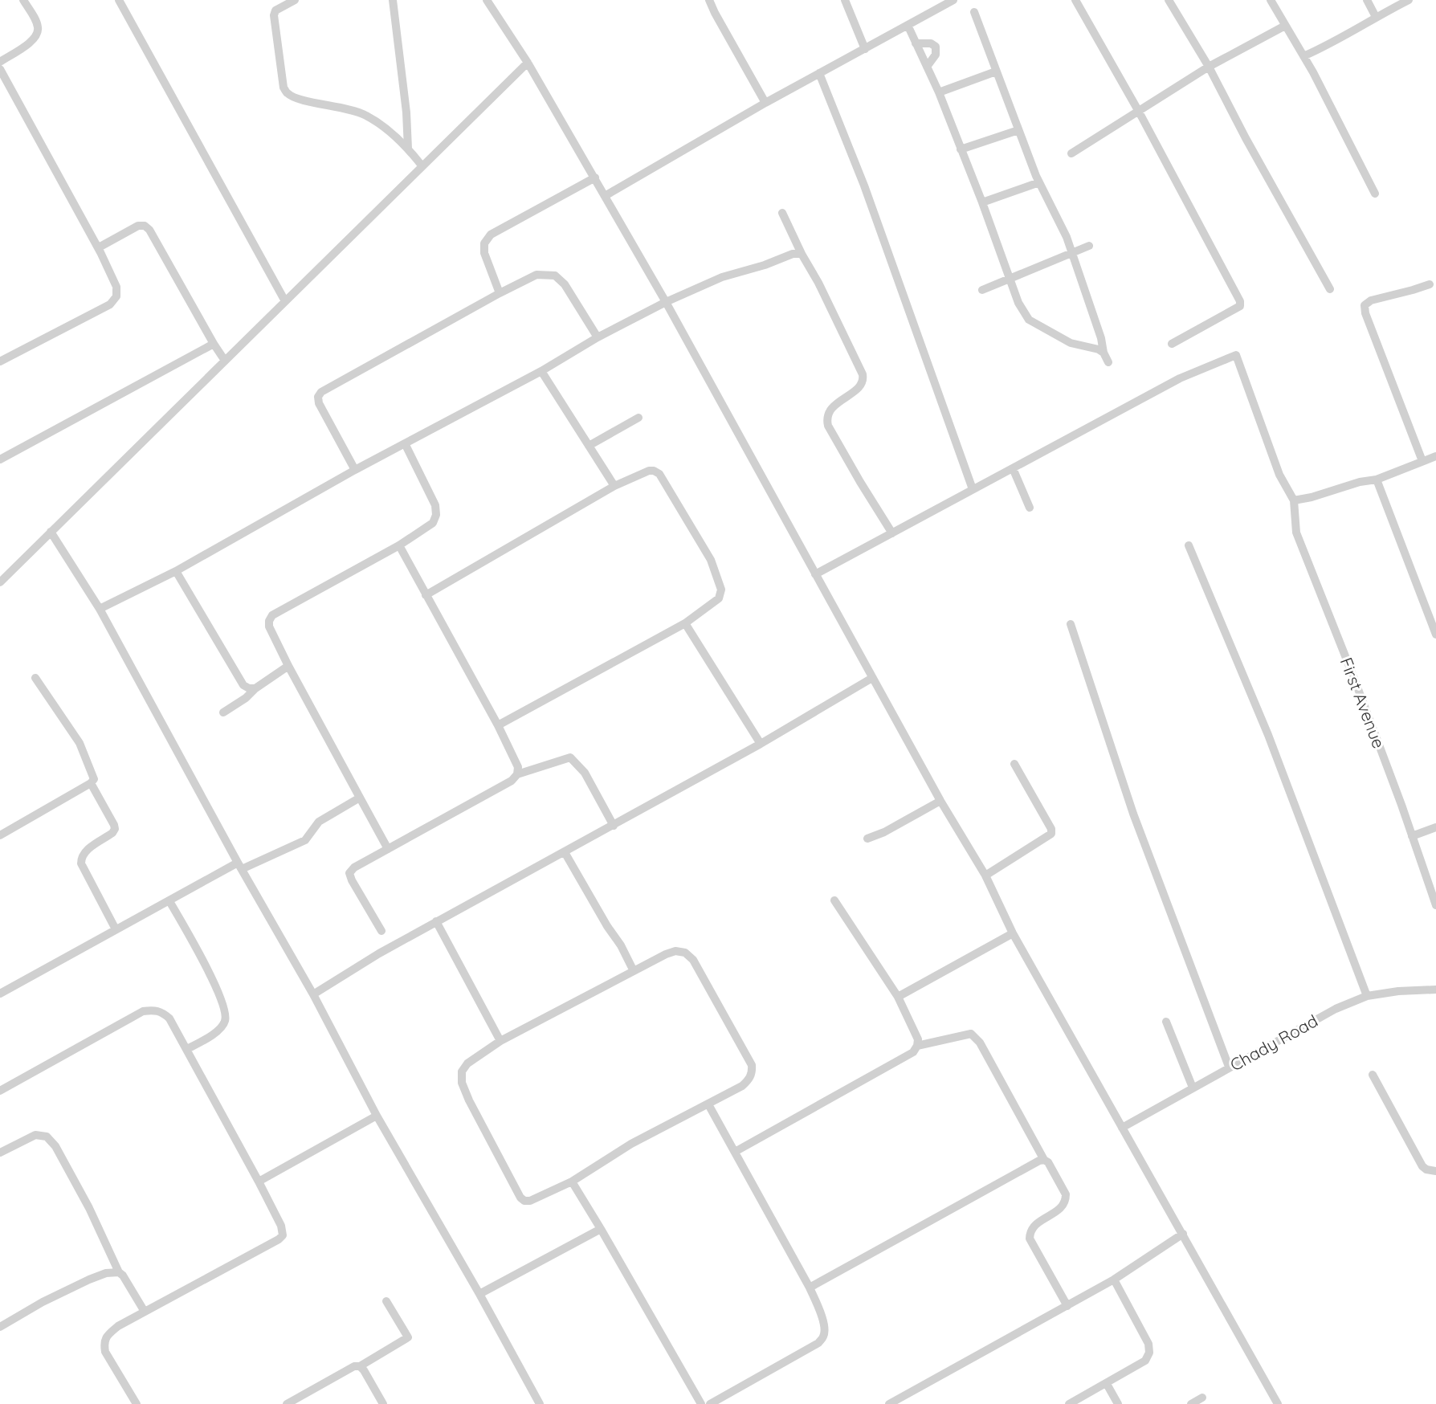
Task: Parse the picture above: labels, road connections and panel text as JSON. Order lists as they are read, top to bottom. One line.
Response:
{"streets":{"street":["First Avenue","Chady Road"]}}
